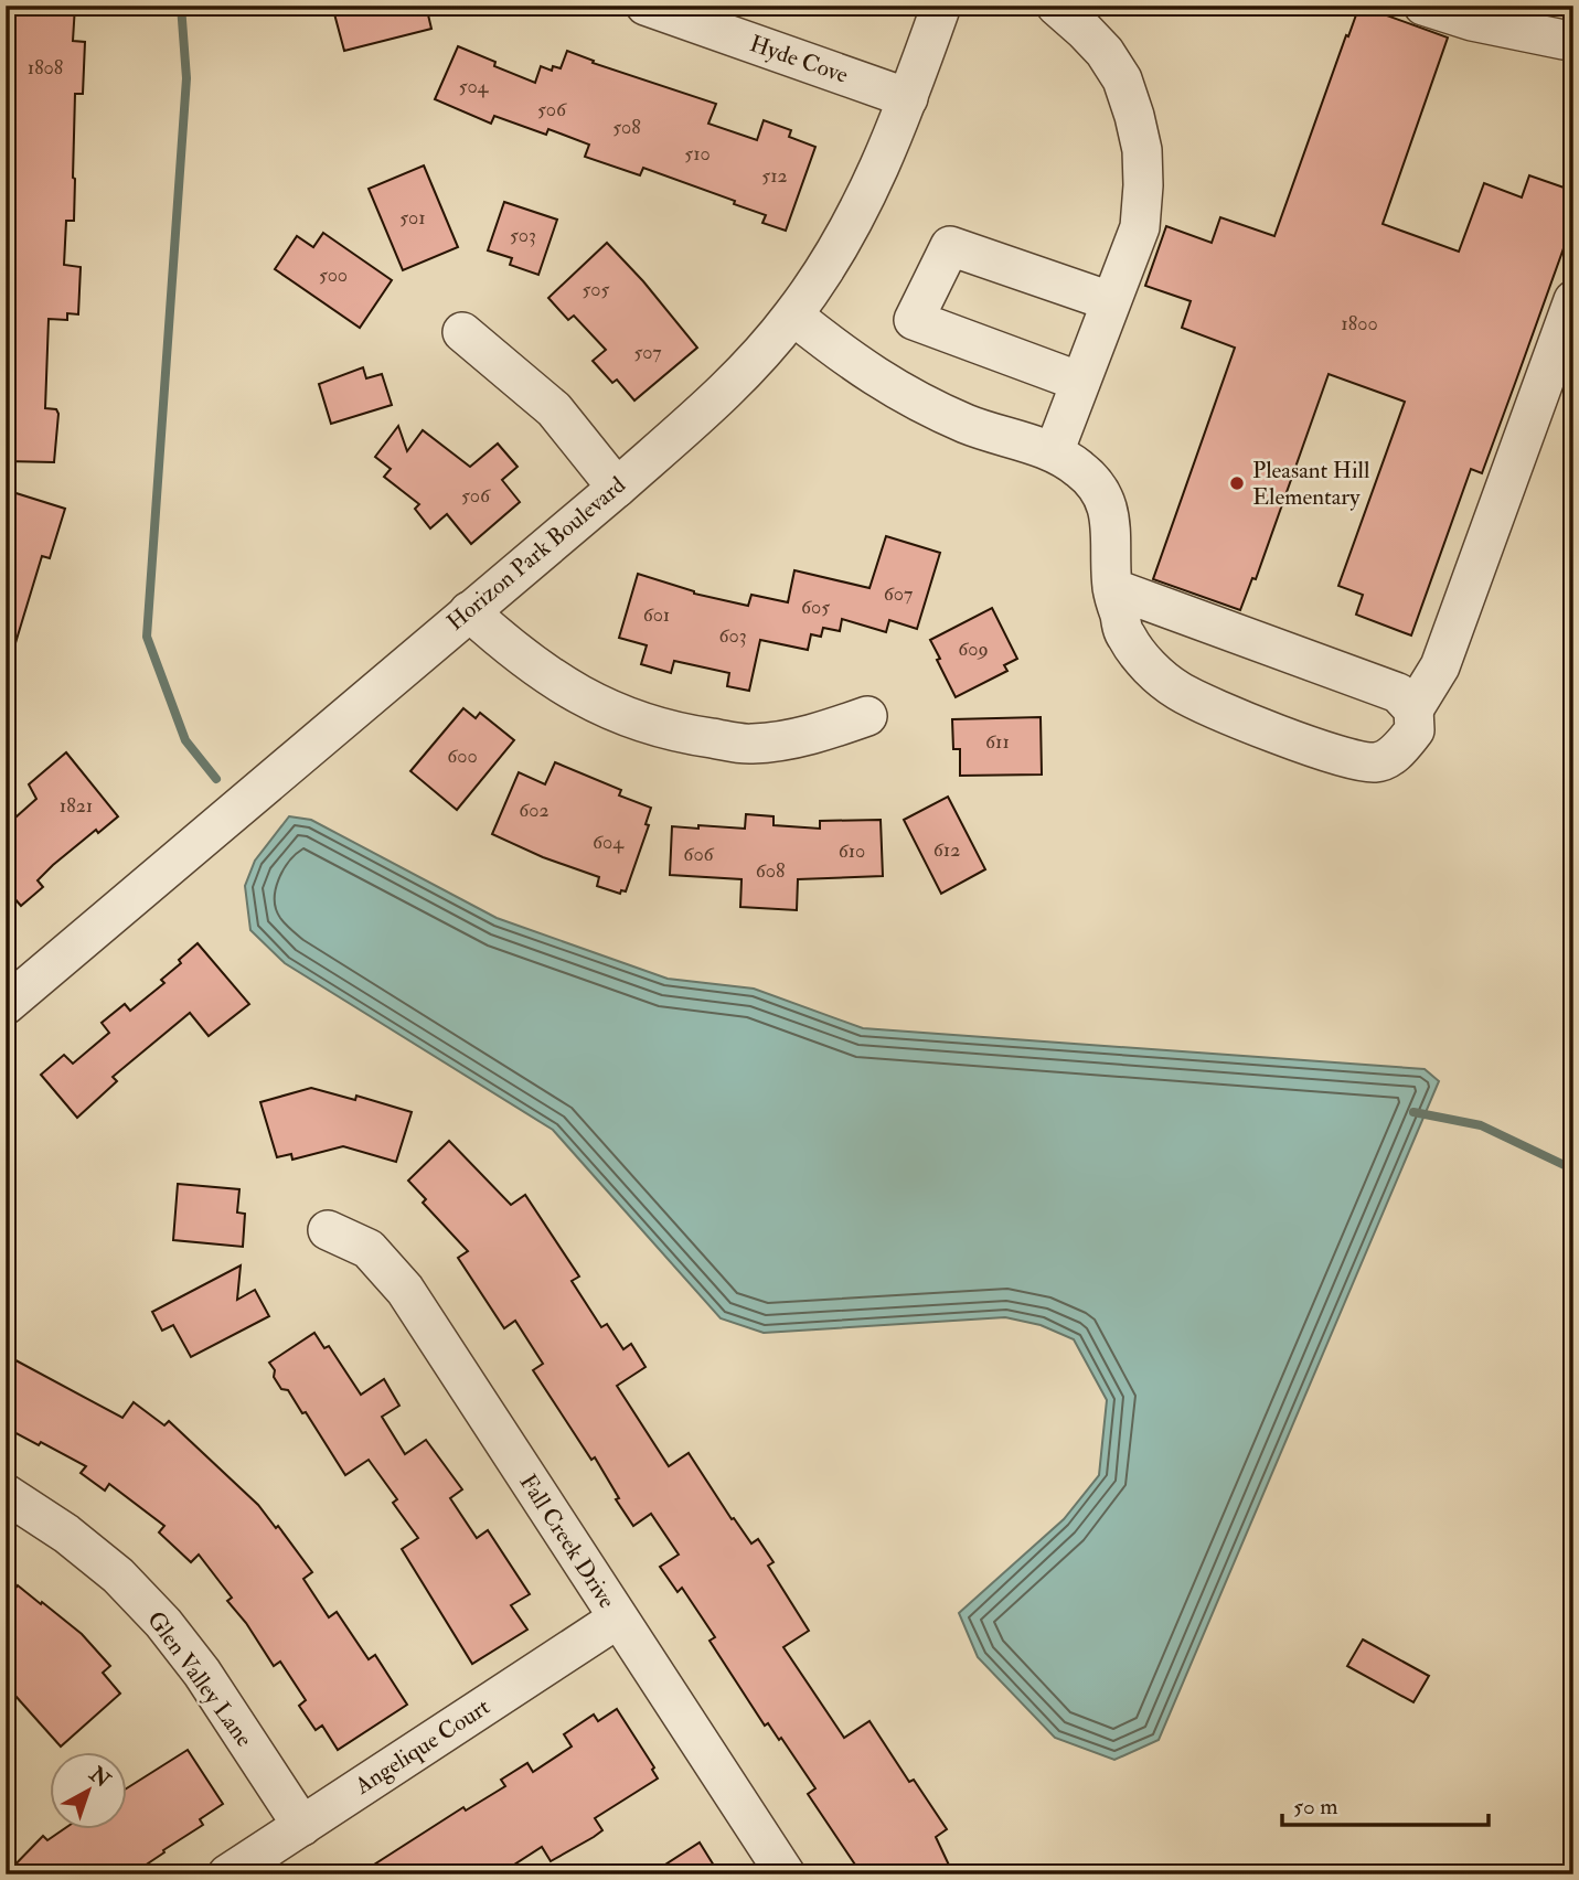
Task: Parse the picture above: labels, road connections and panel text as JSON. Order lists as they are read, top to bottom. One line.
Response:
{"streets":{"street":["Hyde Cove","Horizon Park Boulevard","Fall Creek Drive","Glen Valley Lane","Angelique Court"]},"crossings":[["Hyde Cove","Horizon Park Boulevard"],["Fall Creek Drive","Angelique Court"],["Glen Valley Lane","Angelique Court"]],"places":["Pleasant Hill Elementary"],"house_numbers":["1808","504","506","508","510","512","501","503","500","505","1800","507","506","607","605","601","603","609","611","600","1821","602","604","612","610","606","608"],"scale_bar":"50 m","north":"top right"}
